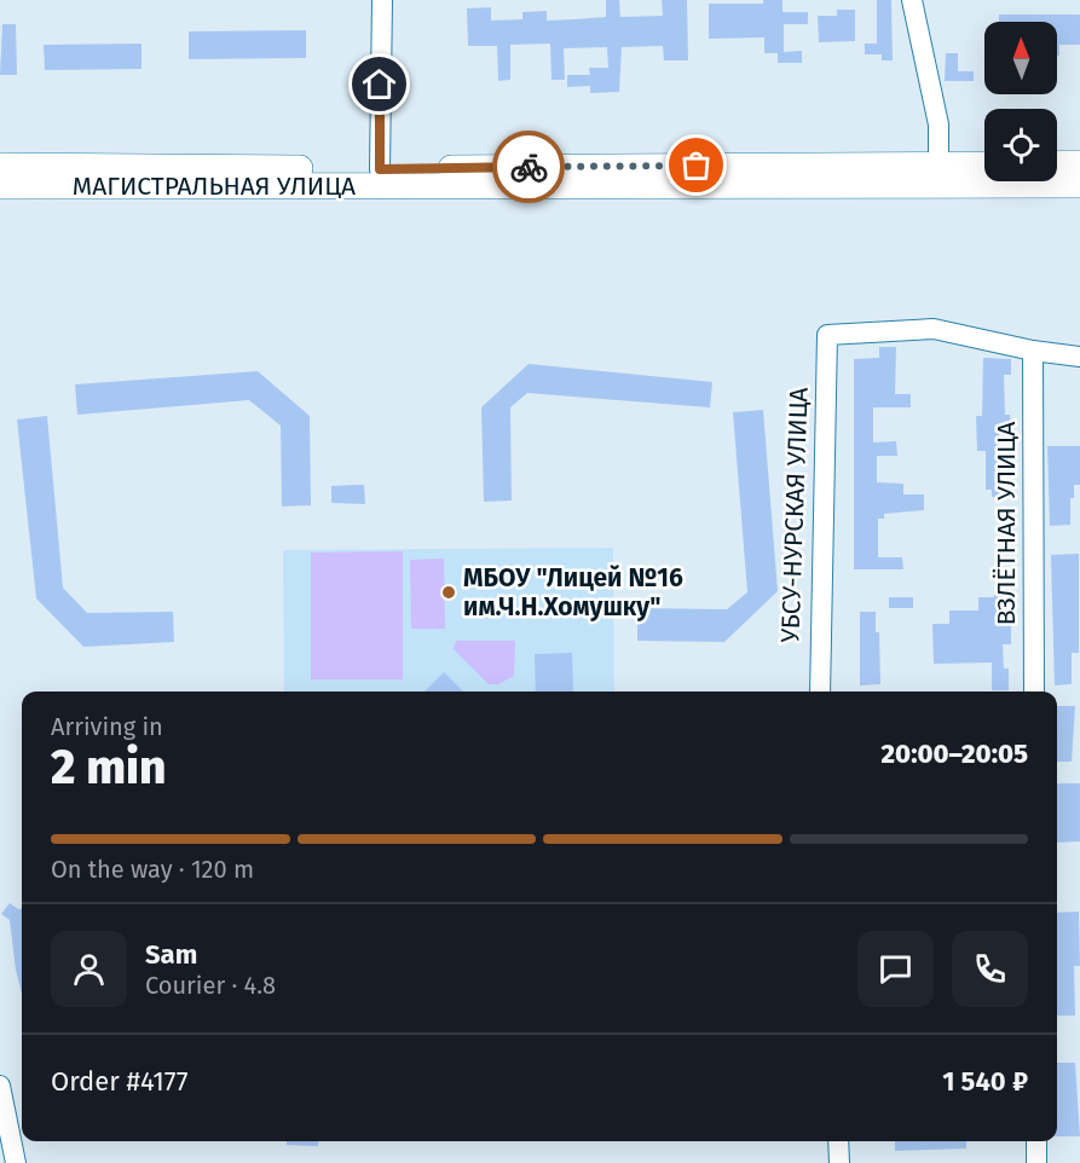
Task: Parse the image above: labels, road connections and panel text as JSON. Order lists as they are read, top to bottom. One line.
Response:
{"streets":{"main road":["МАГИСТРАЛЬНАЯ УЛИЦА"],"street":["УБСУ-НУРСКАЯ УЛИЦА","ВЗЛЁТНАЯ УЛИЦА"]},"crossings":[["УБСУ-НУРСКАЯ УЛИЦА","ВЗЛЁТНАЯ УЛИЦА"]],"places":["МБОУ \"Лицей №16 им.Ч.Н.Хомушку\""],"north":"top","page":{"heading":["2 min","Arriving in","20:00–20:05"],"panel":["Sam","Courier · 4.8","Order #4177","1 540 ₽"],"bar":"On the way · 120 m"}}
